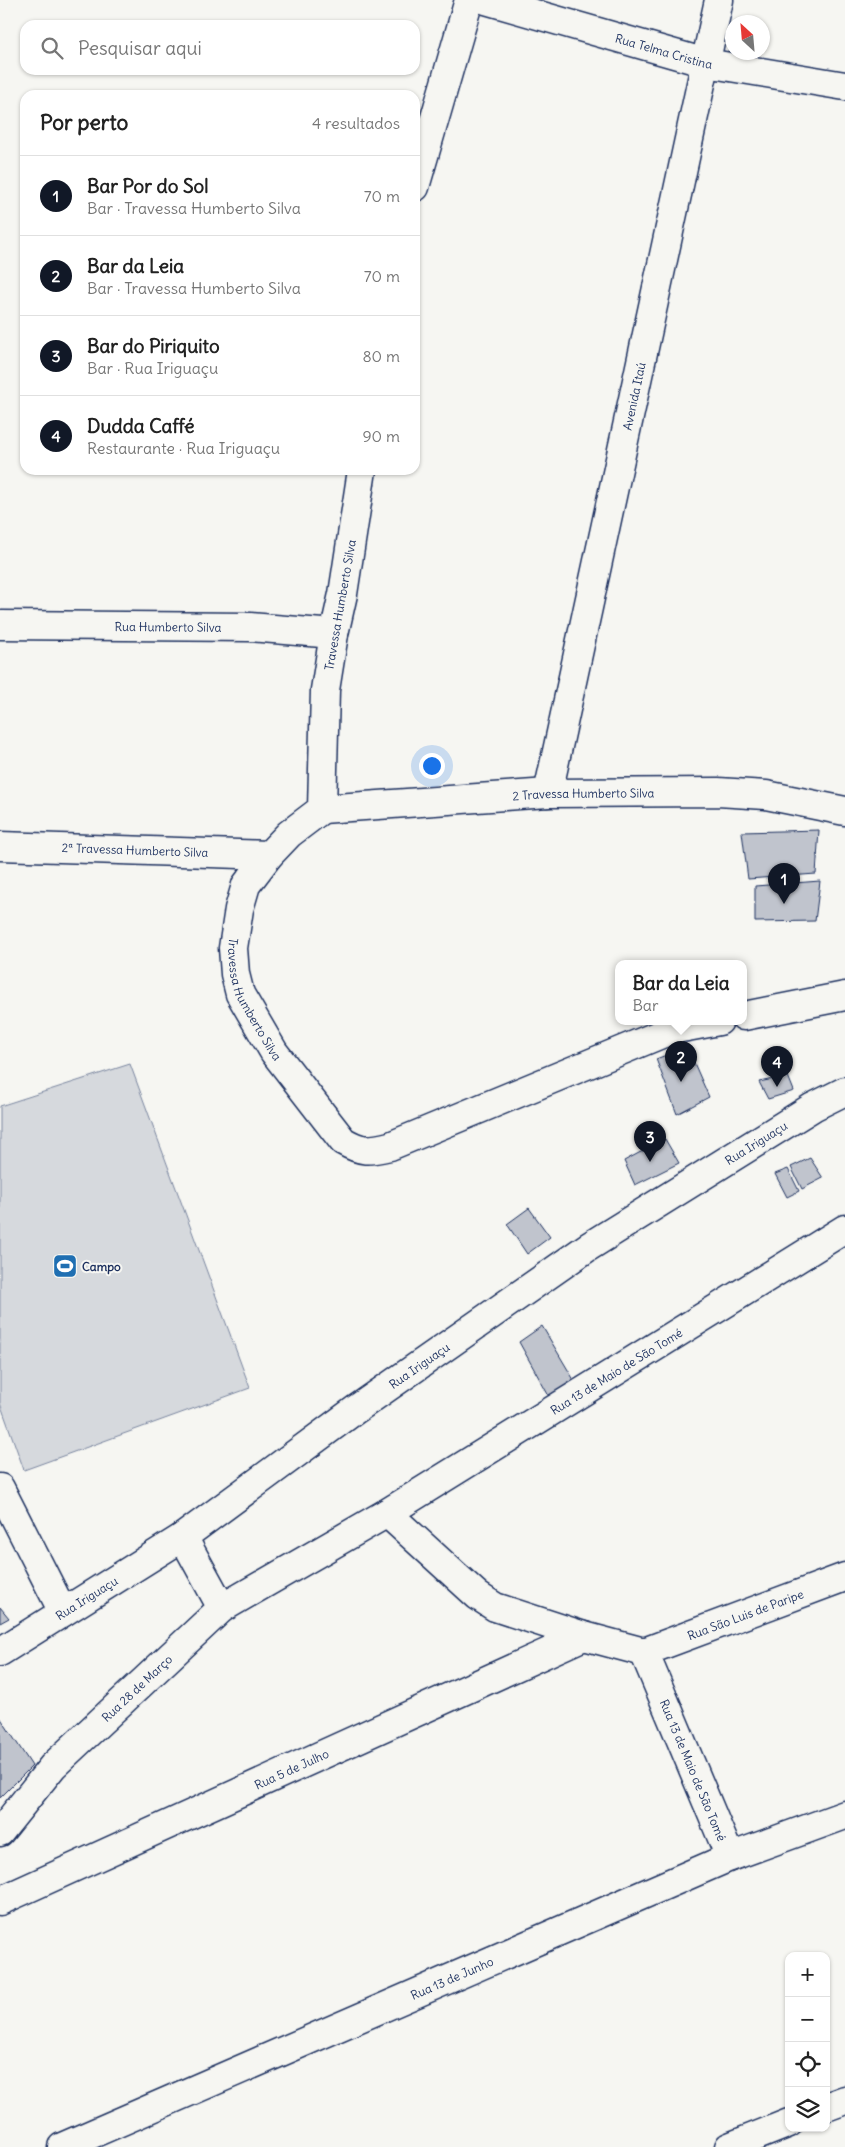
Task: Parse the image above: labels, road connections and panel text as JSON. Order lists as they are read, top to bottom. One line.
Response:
{"streets":{"street":["Rua Telma Cristina","Avenida Itaú","Travessa Humberto Silva","Rua Humberto Silva","2 Travessa Humberto Silva","2ª Travessa Humberto Silva","Rua Iriguaçu","Rua 13 de Maio de São Tomé","Rua São Luis de Paripe","Rua 28 de Março","Rua 5 de Julho","Rua 13 de Junho"]},"crossings":[["Rua Telma Cristina","Avenida Itaú"],["Avenida Itaú","2 Travessa Humberto Silva"],["Travessa Humberto Silva","Rua Humberto Silva"],["Travessa Humberto Silva","2 Travessa Humberto Silva"],["Travessa Humberto Silva","2ª Travessa Humberto Silva"],["Rua 13 de Maio de São Tomé","Rua São Luis de Paripe"],["Rua 13 de Maio de São Tomé","Rua 28 de Março"],["Rua 13 de Maio de São Tomé","Rua 13 de Junho"]],"places":{"sports":["Campo"]},"north":"top left","page":{"search":"Pesquisar aqui","heading":["Por perto","4 resultados"],"list":[{"mark":"1","name":"Bar Por do Sol","note":"Bar · Travessa Humberto Silva","value":"70 m"},{"mark":"2","name":"Bar da Leia","note":"Bar · Travessa Humberto Silva","value":"70 m"},{"mark":"3","name":"Bar do Piriquito","note":"Bar · Rua Iriguaçu","value":"80 m"},{"mark":"4","name":"Dudda Caffé","note":"Restaurante · Rua Iriguaçu","value":"90 m"}],"pins":["1","2","4","3"],"popup":["Bar da Leia","Bar"],"map_buttons":["+","−"]}}
